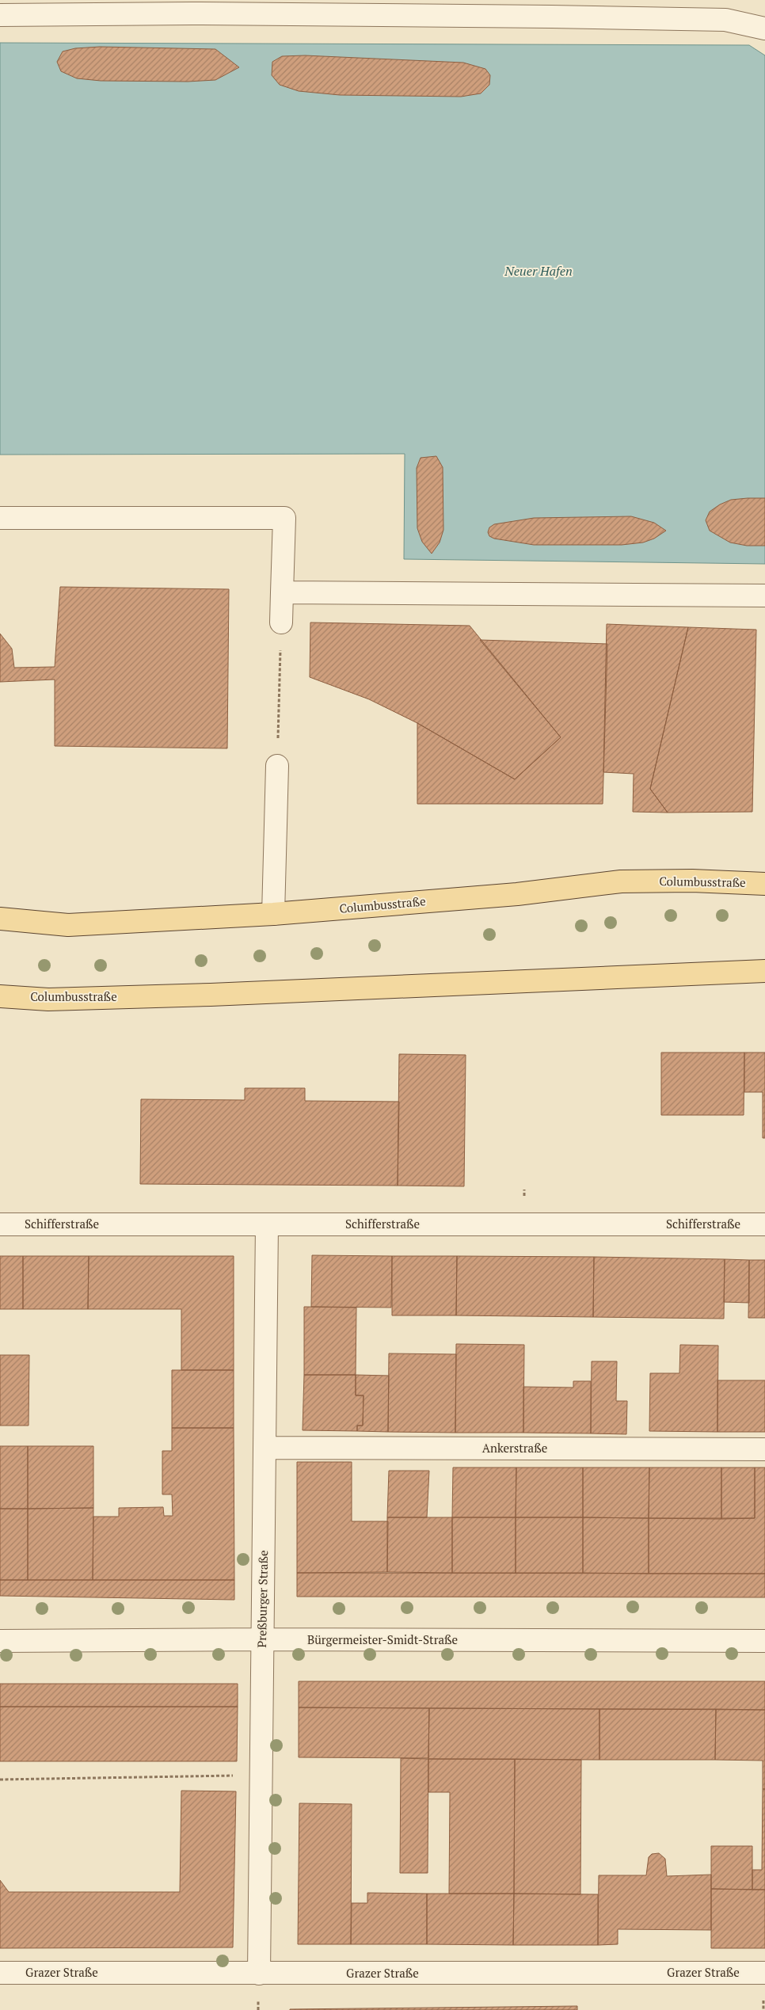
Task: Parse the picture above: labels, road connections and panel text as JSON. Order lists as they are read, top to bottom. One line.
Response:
{"streets":{"main road":["Columbusstraße"],"street":["Schifferstraße","Ankerstraße","Preßburger Straße","Bürgermeister-Smidt-Straße","Grazer Straße"]},"crossings":[["Schifferstraße","Preßburger Straße"],["Ankerstraße","Preßburger Straße"],["Preßburger Straße","Bürgermeister-Smidt-Straße"],["Preßburger Straße","Grazer Straße"]],"water":["Neuer Hafen"]}
